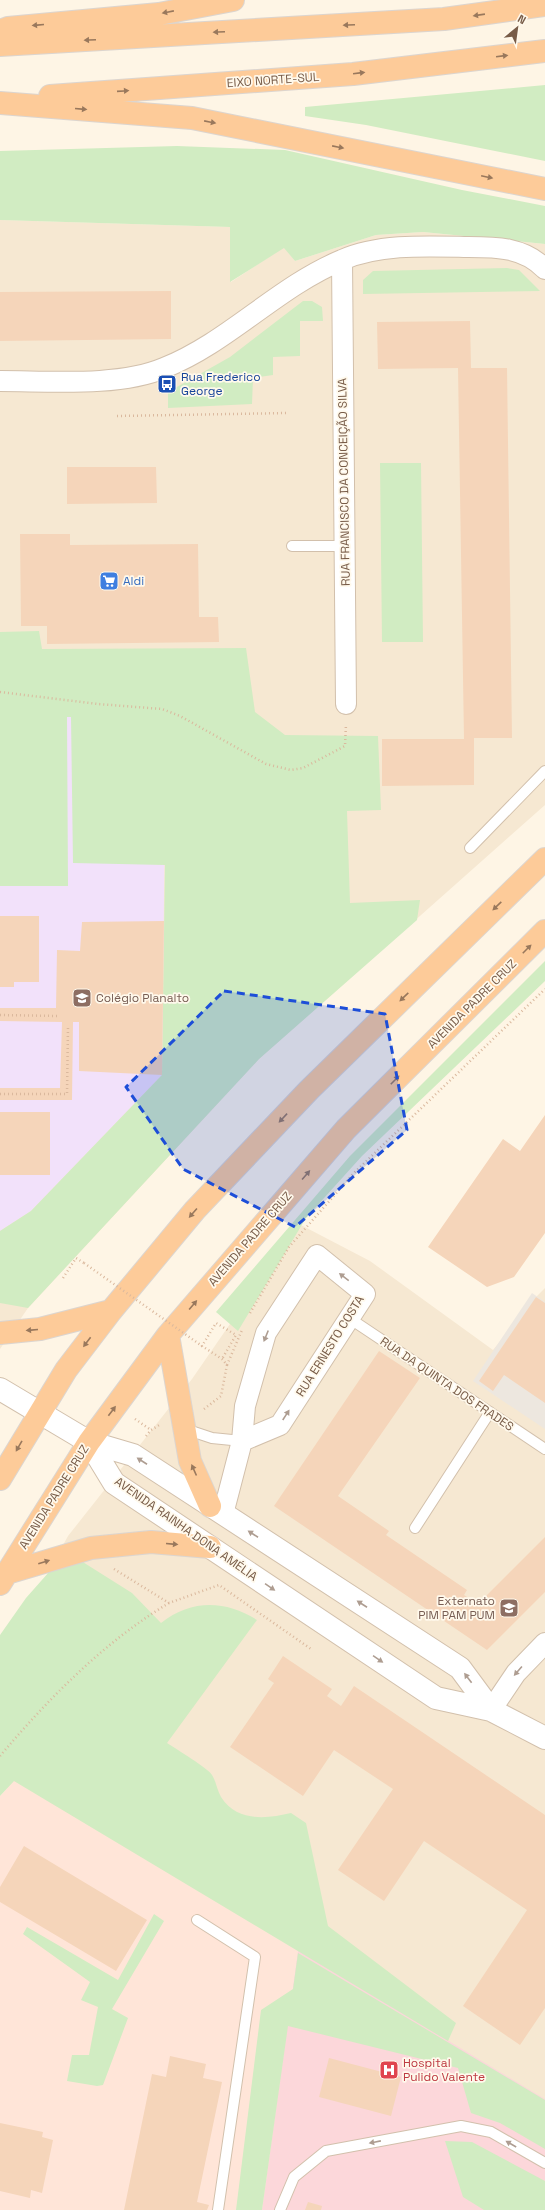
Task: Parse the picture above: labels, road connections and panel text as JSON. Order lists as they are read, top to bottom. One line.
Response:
{"streets":{"highway":["EIXO NORTE-SUL","AVENIDA PADRE CRUZ"],"street":["RUA FRANCISCO DA CONCEIÇÃO SILVA","RUA ERNESTO COSTA","AVENIDA RAINHA DONA AMÉLIA"],"lane":["RUA DA QUINTA DOS FRADES"]},"crossings":[["AVENIDA PADRE CRUZ","AVENIDA RAINHA DONA AMÉLIA"],["RUA ERNESTO COSTA","RUA DA QUINTA DOS FRADES"],["RUA ERNESTO COSTA","AVENIDA RAINHA DONA AMÉLIA"]],"places":{"bus stop":["Rua Frederico George"],"supermarket":["Aldi"],"school or university":["Colégio Planalto","Externato PIM PAM PUM"],"hospital":["Hospital Pulido Valente"]},"north":"top right"}
